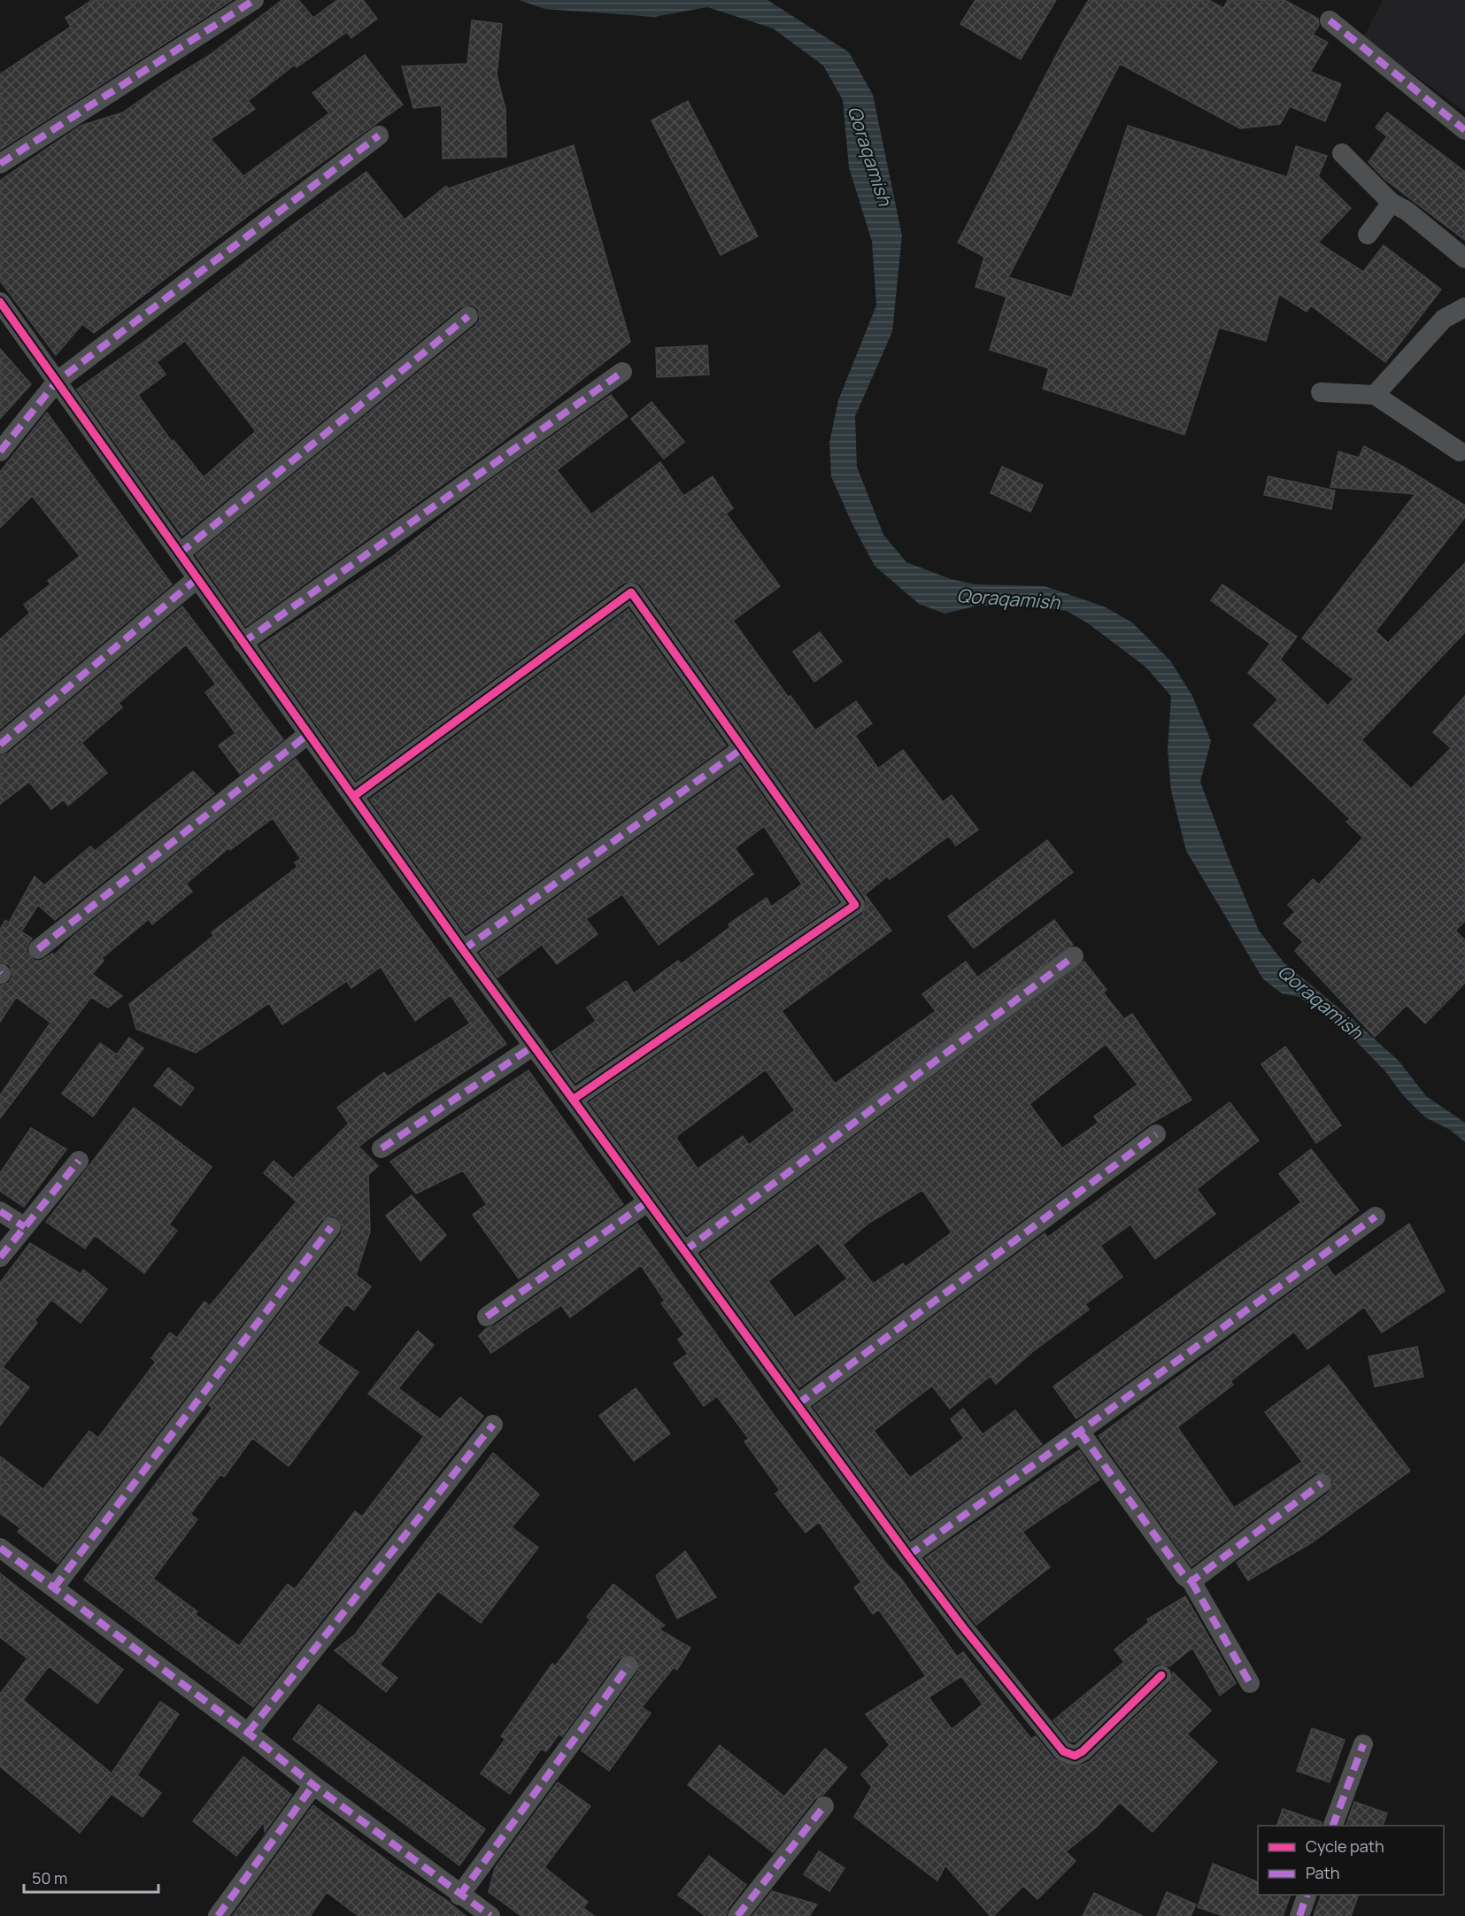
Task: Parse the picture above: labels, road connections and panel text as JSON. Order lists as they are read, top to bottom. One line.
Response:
{"water":["Qoraqamish"],"legend":["Cycle path","Path"],"scale_bar":"50 m"}
